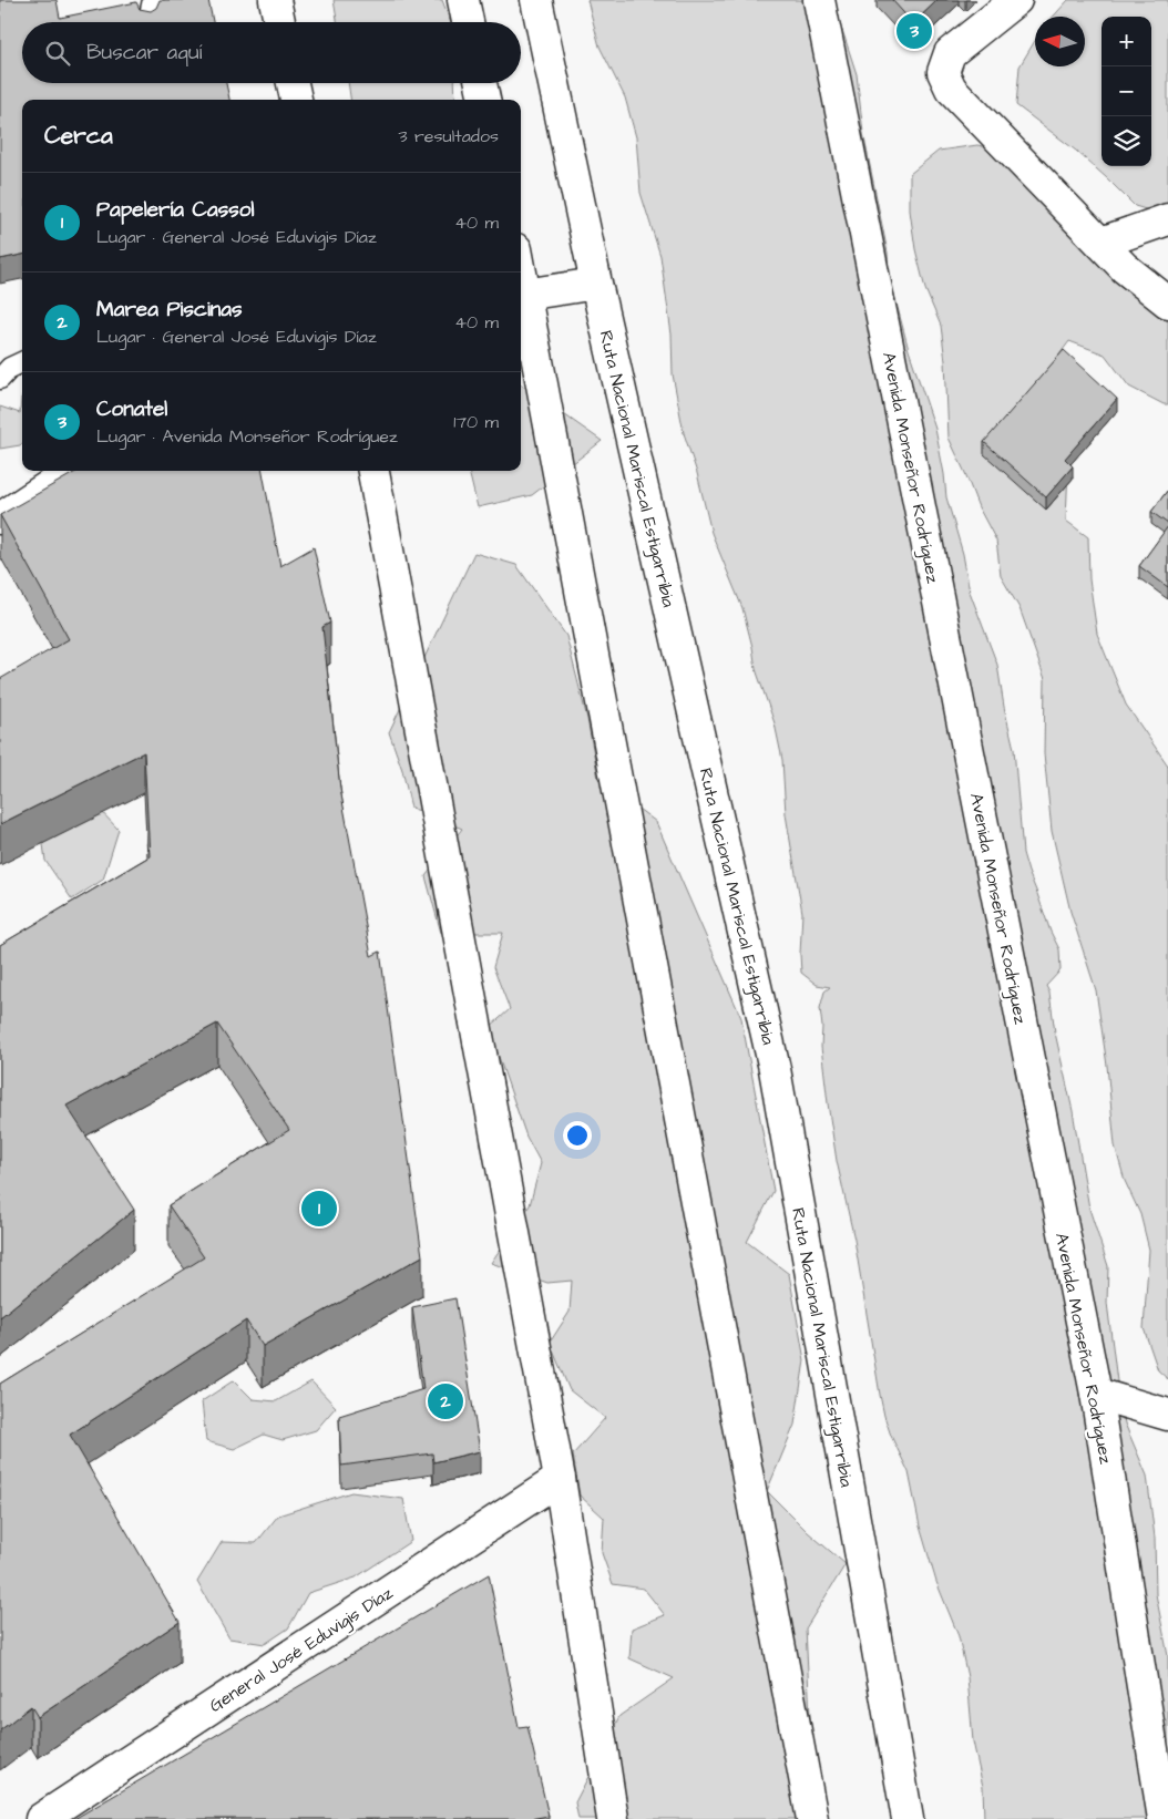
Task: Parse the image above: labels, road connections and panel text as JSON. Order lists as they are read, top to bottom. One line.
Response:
{"streets":{"main road":["Avenida Monseñor Rodríguez","Ruta Nacional Mariscal Estigarribia","General José Eduvigis Díaz"]},"north":"left","page":{"pins":["3","1","2"],"map_buttons":["+","−"],"search":"Buscar aquí","heading":["Cerca","3 resultados"],"list":[{"mark":"1","name":"Papelería Cassol","note":"Lugar · General José Eduvigis Díaz","value":"40 m"},{"mark":"2","name":"Marea Piscinas","note":"Lugar · General José Eduvigis Díaz","value":"40 m"},{"mark":"3","name":"Conatel","note":"Lugar · Avenida Monseñor Rodríguez","value":"170 m"}]}}
